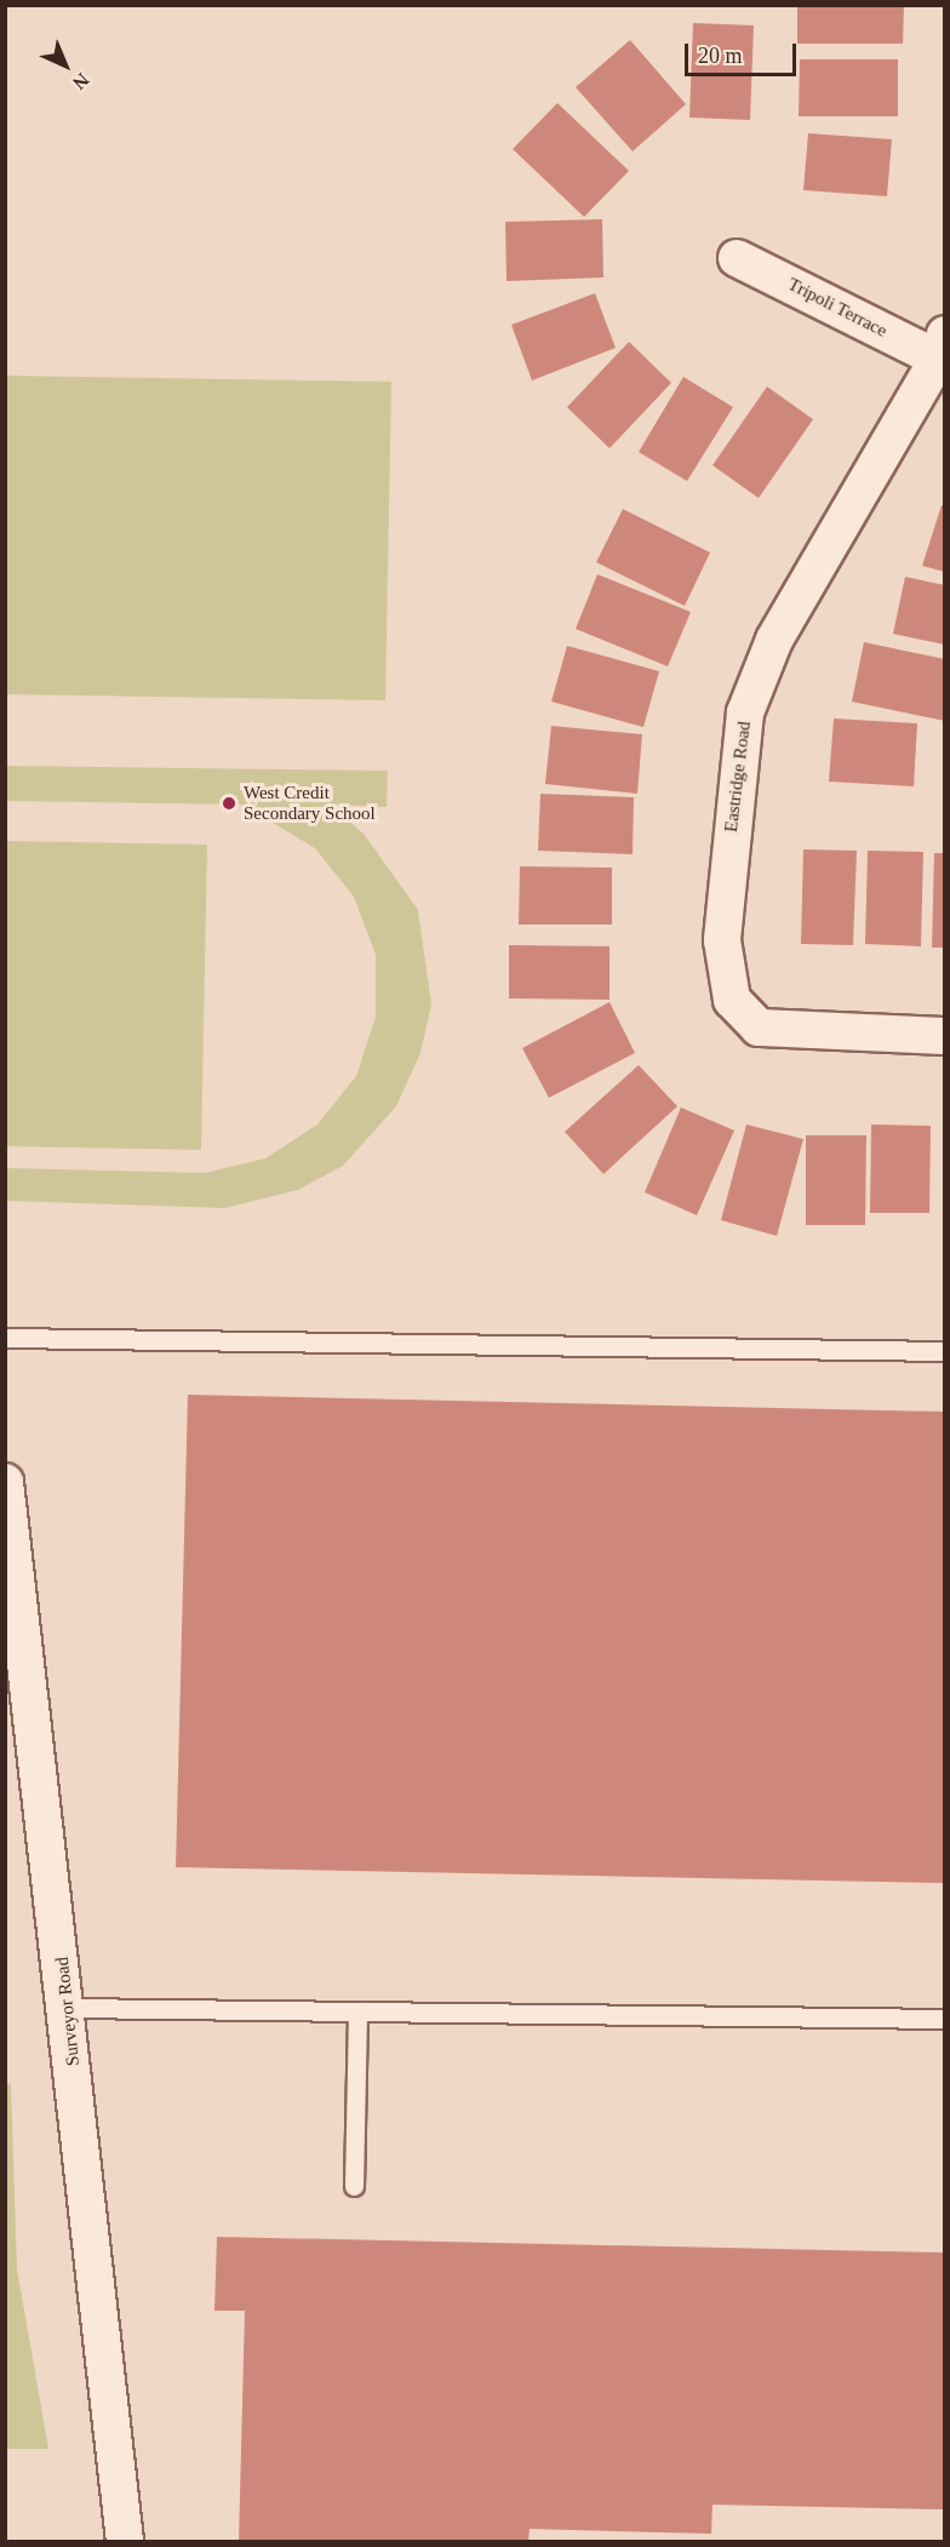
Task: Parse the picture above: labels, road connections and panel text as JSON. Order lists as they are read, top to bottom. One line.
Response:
{"streets":{"street":["Tripoli Terrace","Eastridge Road","Surveyor Road"]},"crossings":[["Tripoli Terrace","Eastridge Road"]],"places":["West Credit Secondary School"],"scale_bar":"20 m","north":"bottom right"}
